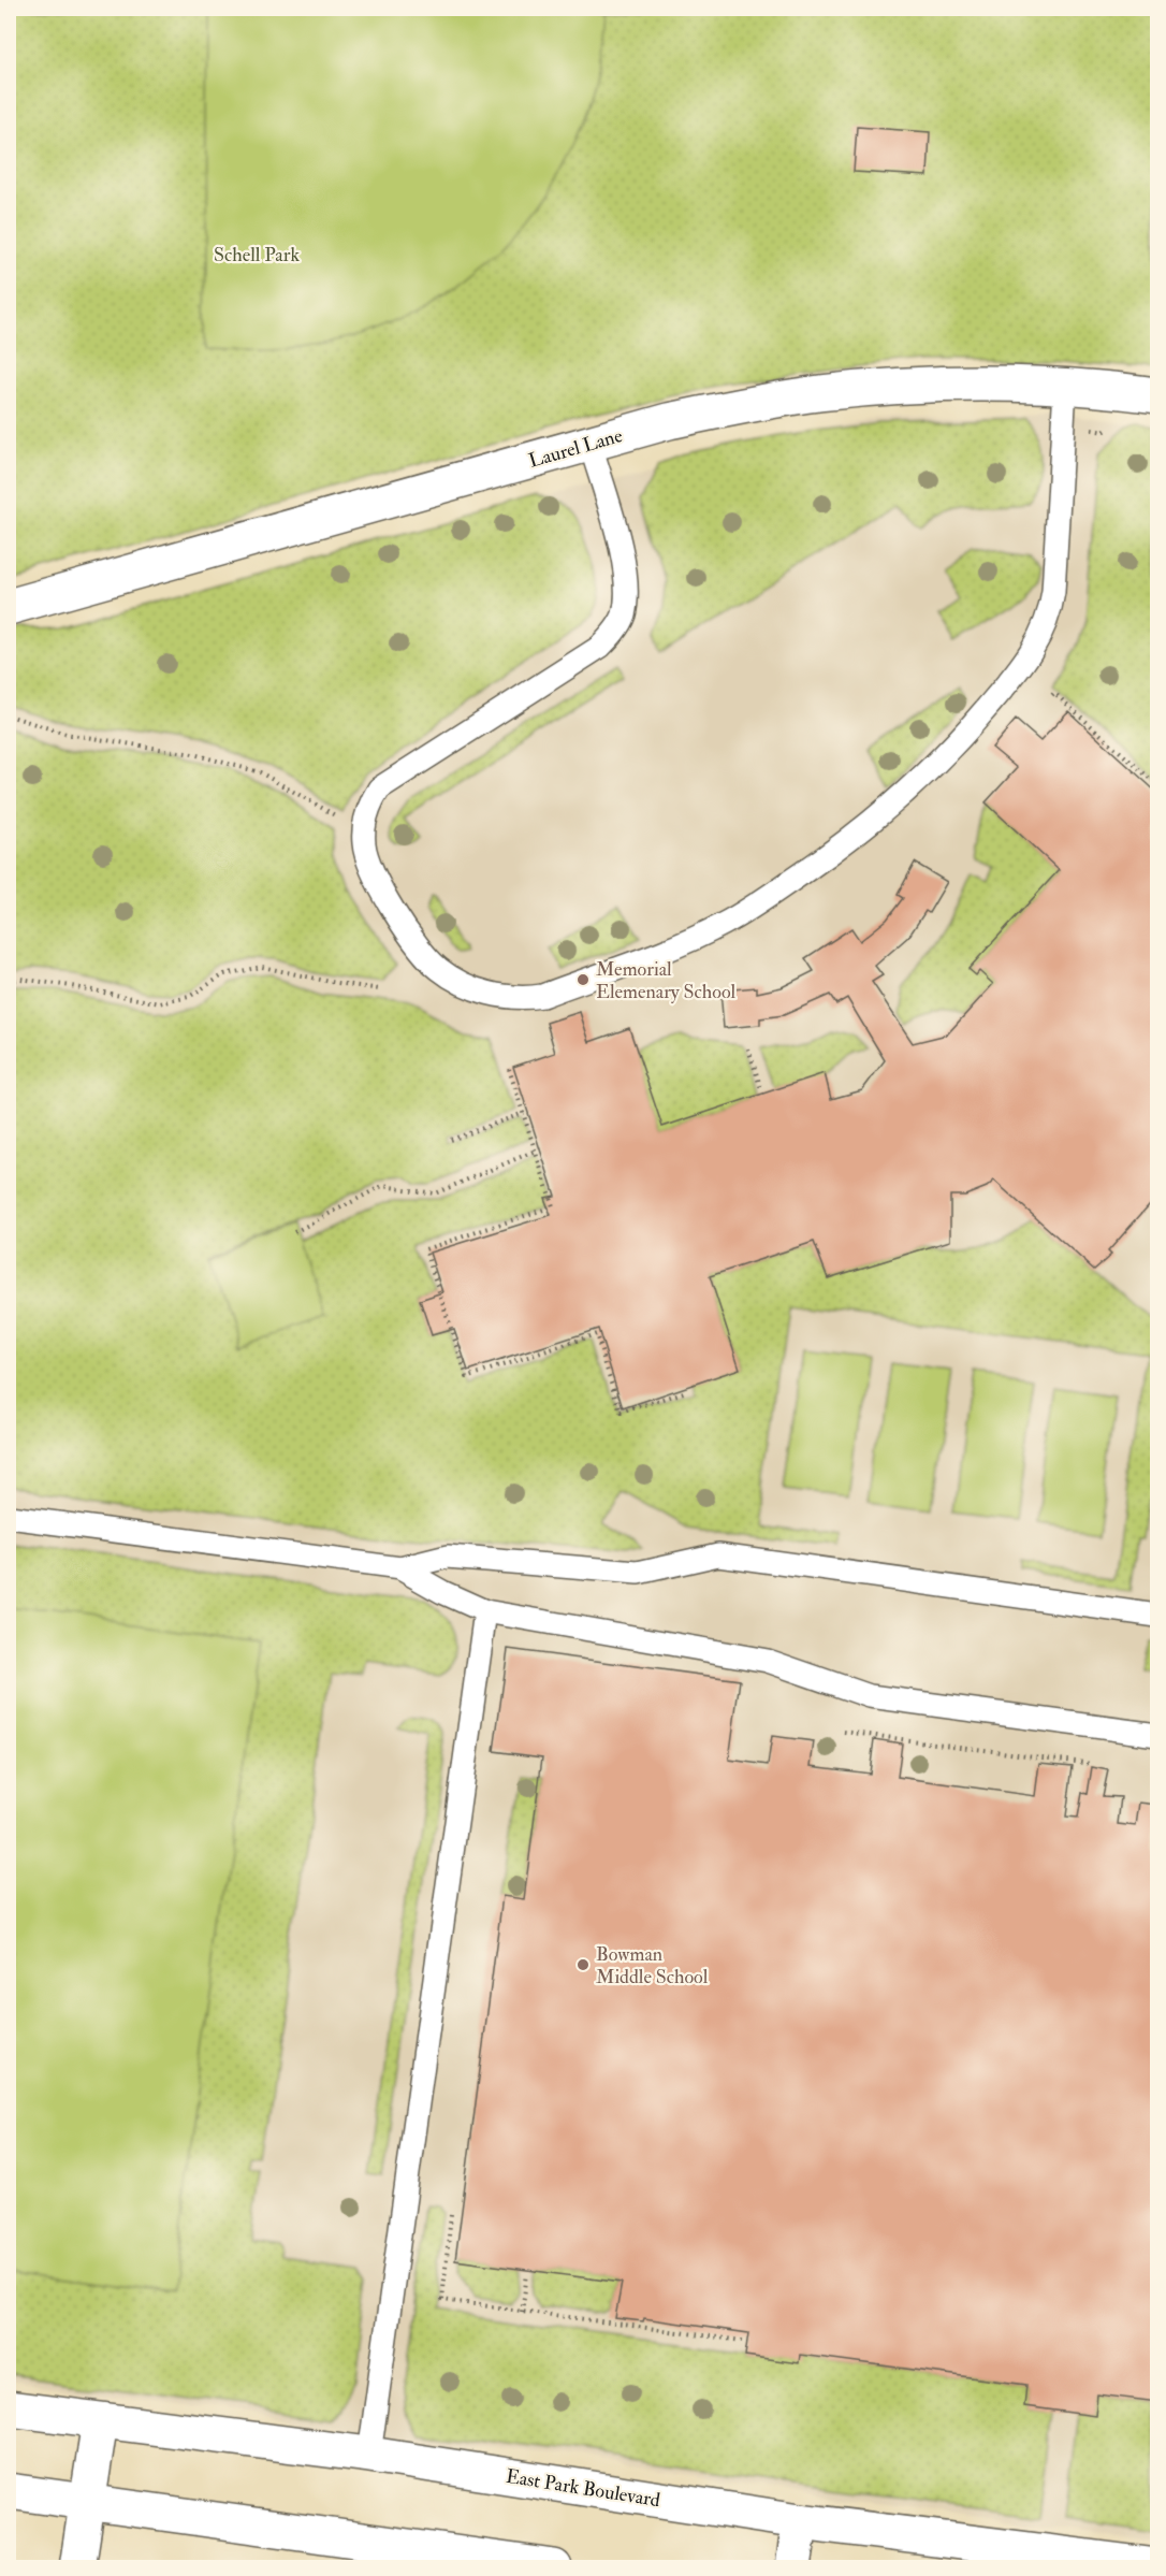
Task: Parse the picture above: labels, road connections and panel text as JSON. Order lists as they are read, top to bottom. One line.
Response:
{"streets":{"main road":["Laurel Lane","East Park Boulevard"]},"parks":["Schell Park"],"places":["Memorial Elemenary School","Bowman Middle School"]}
